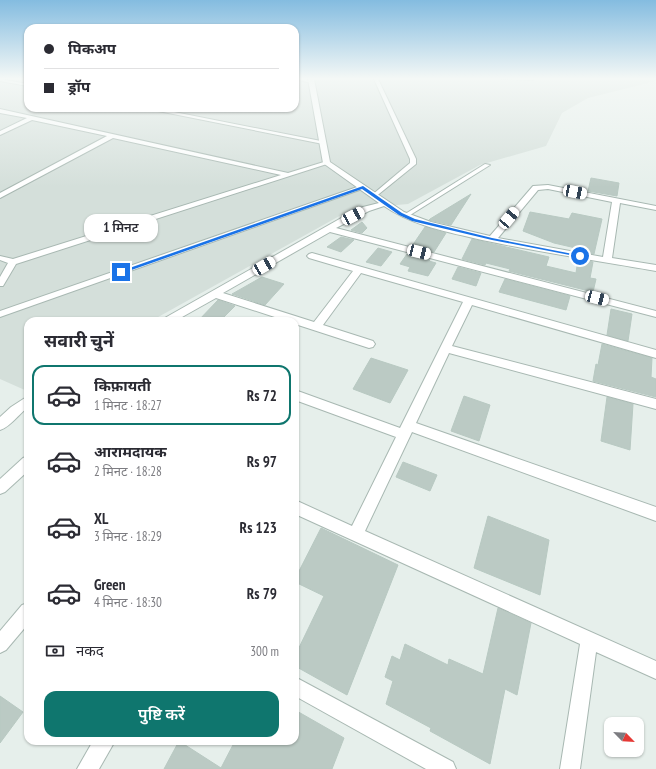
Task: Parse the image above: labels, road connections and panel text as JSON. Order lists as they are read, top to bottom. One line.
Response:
{"north":"bottom right","page":{"banner":["पिकअप","ड्रॉप"],"bubble":"1 मिनट","heading":"सवारी चुनें","list":[{"name":"किफ़ायती","note":"1 मिनट · 18:27","value":"Rs 72"},{"name":"आरामदायक","note":"2 मिनट · 18:28","value":"Rs 97"},{"name":"XL","note":"3 मिनट · 18:29","value":"Rs 123"},{"name":"Green","note":"4 मिनट · 18:30","value":"Rs 79"}],"pay":["नकद","300 m"],"buttons":"पुष्टि करें"}}
